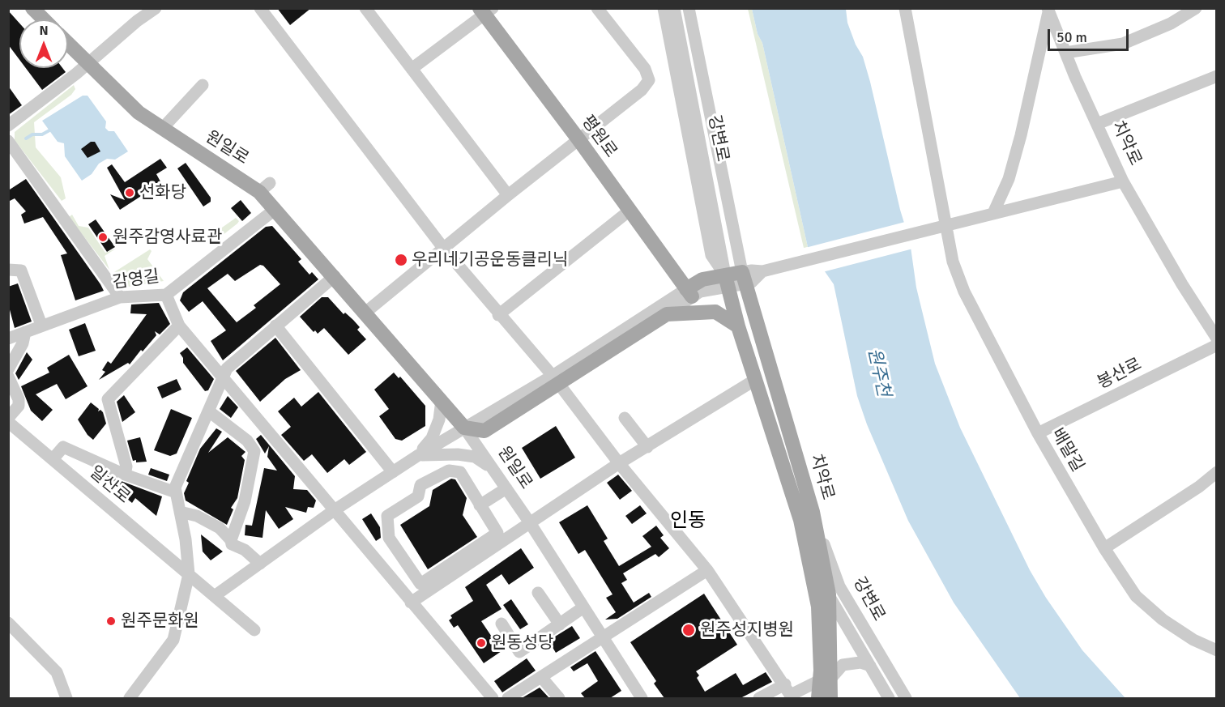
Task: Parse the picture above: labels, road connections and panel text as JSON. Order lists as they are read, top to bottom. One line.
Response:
{"streets":{"main road":["평원로","강변로","치악로","원일로"],"street":["감영길","봉산로","배말길","일산로"]},"crossings":[["강변로","치악로"],["치악로","배말길"],["원일로","감영길"],["봉산로","배말길"]],"districts":["인동"],"water":["원주천"],"places":["선화당","원주감영사료관","우리네기공운동클리닉","원주문화원","원주성지병원","원동성당"],"scale_bar":"50 m","north":"top"}
